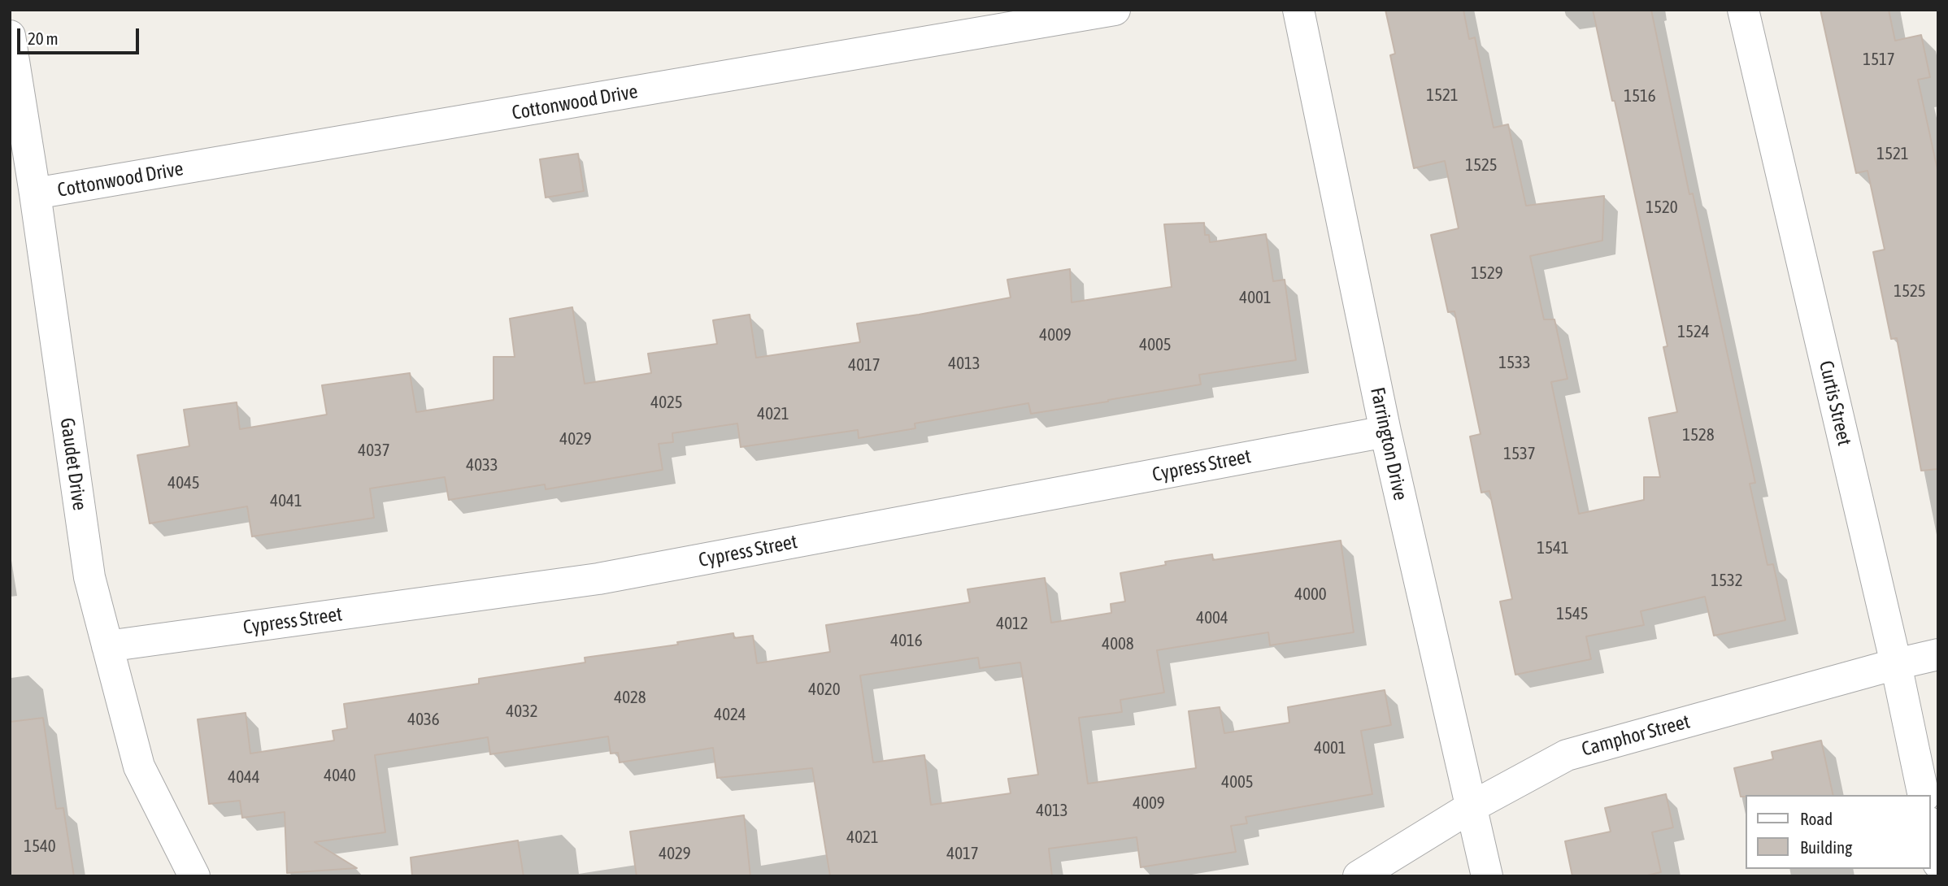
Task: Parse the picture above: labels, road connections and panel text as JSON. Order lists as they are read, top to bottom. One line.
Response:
{"streets":{"street":["Cottonwood Drive","Curtis Street","Farrington Drive","Gaudet Drive","Cypress Street","Camphor Street"]},"crossings":[["Cottonwood Drive","Gaudet Drive"],["Curtis Street","Camphor Street"],["Farrington Drive","Cypress Street"],["Farrington Drive","Camphor Street"],["Gaudet Drive","Cypress Street"]],"house_numbers":["1517","1521","1516","1521","1525","1520","1529","1525","4001","1524","4009","4005","1533","4013","4017","4025","4021","1528","4029","4037","1537","4033","4045","4041","1541","1532","4000","1545","4004","4012","4016","4008","4020","4028","4032","4024","4036","4001","4040","4044","4005","4009","4013","4021","1540","4029","4017"],"legend":["Road","Building"],"scale_bar":"20 m"}
